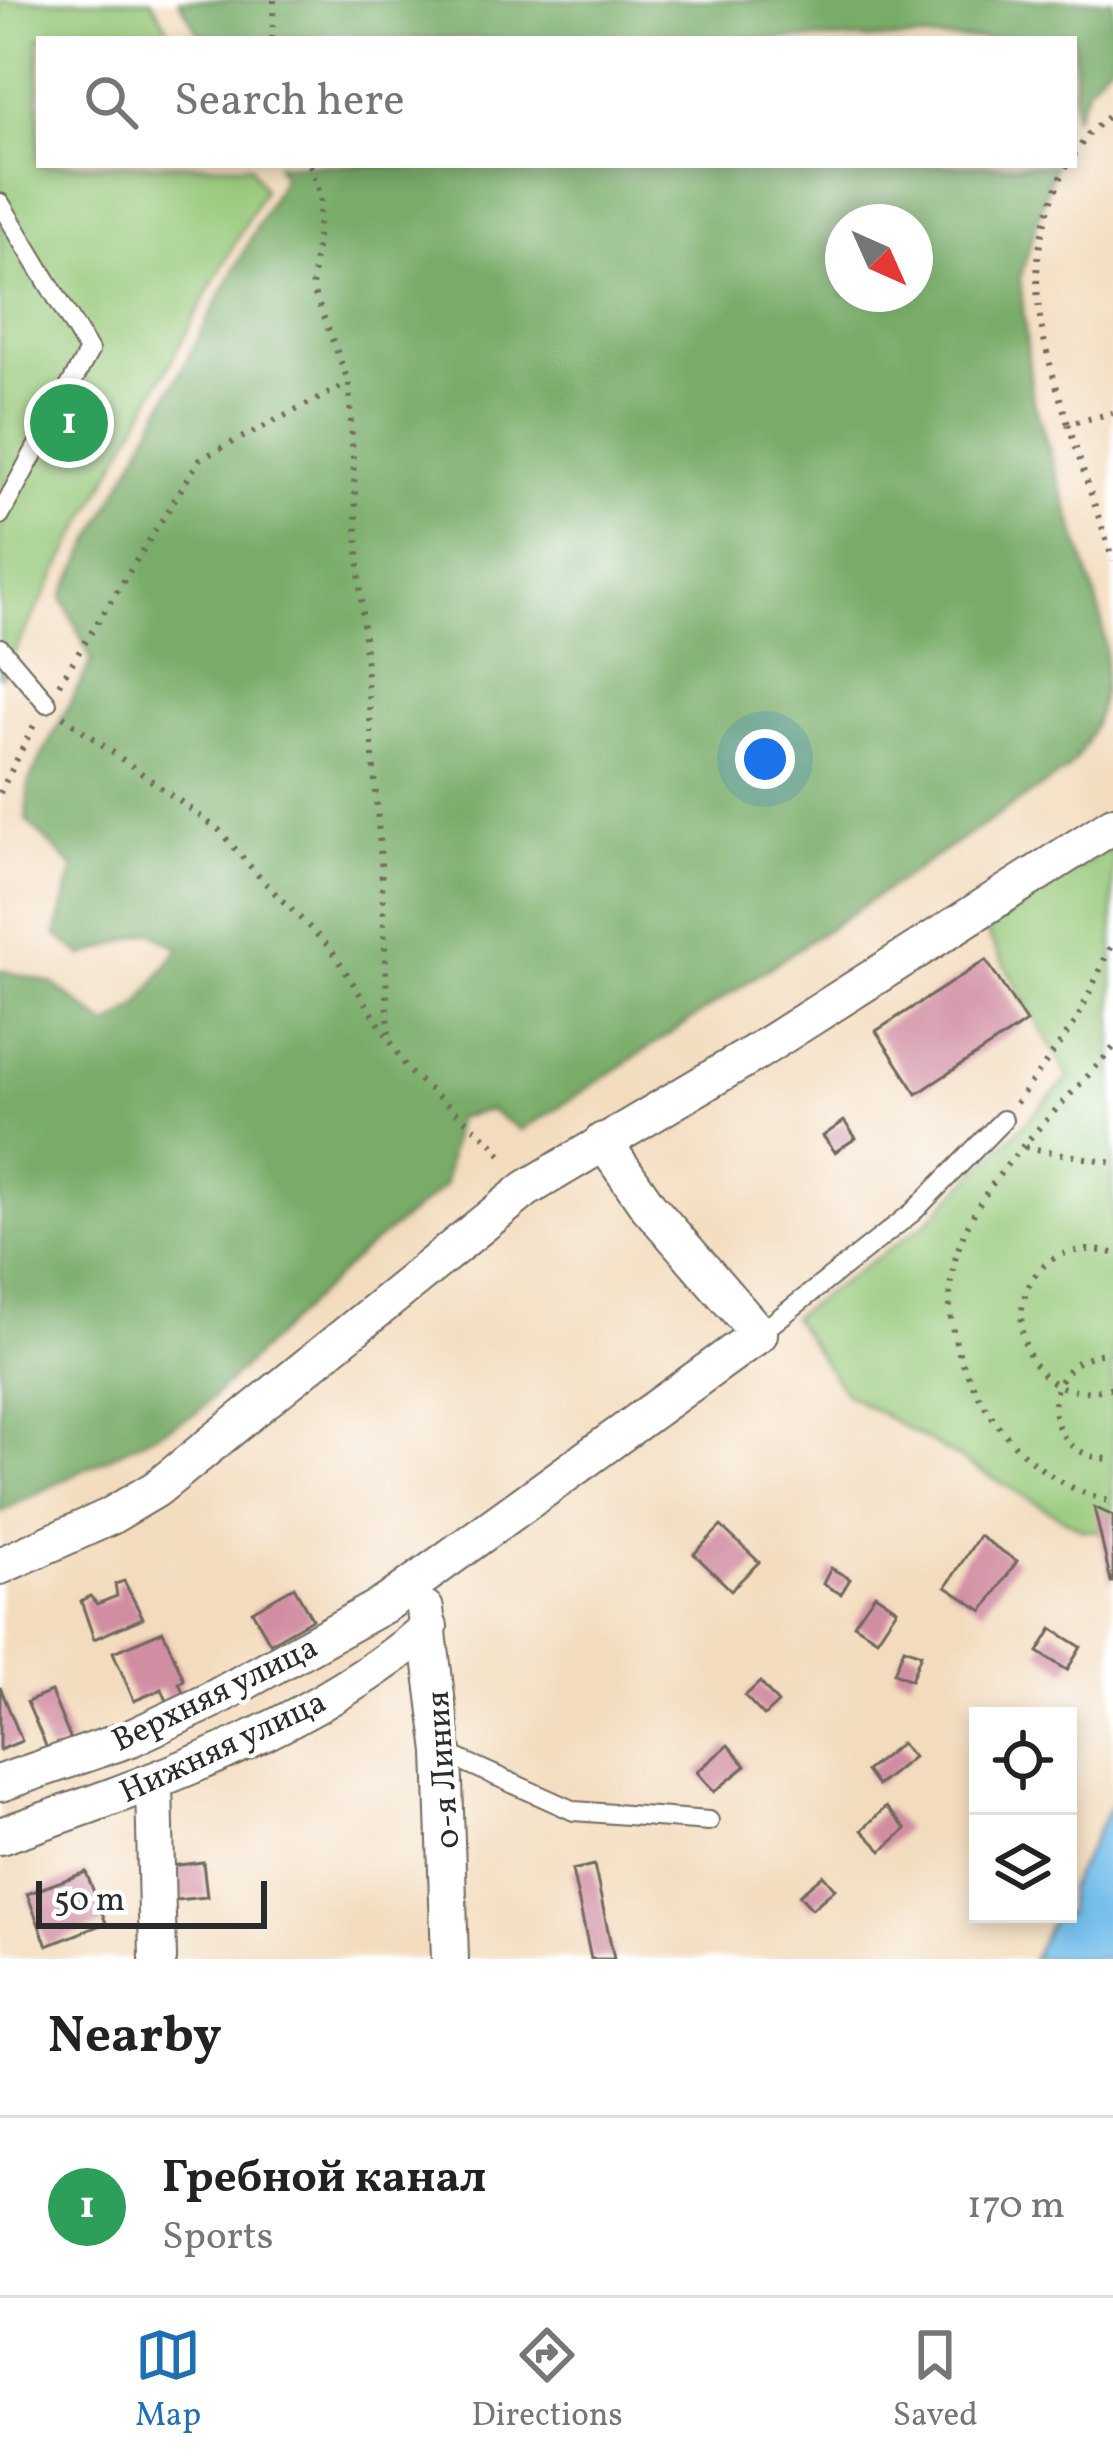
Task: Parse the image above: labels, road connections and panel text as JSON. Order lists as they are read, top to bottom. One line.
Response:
{"streets":{"street":["Верхняя улица","Нижняя улица","0-я Линия"]},"crossings":[["Верхняя улица","0-я Линия"],["Нижняя улица","0-я Линия"]],"scale_bar":"50 m","north":"bottom right","page":{"search":"Search here","pins":"1","scale":"50 m","heading":"Nearby","list":[{"mark":"1","name":"Гребной канал","note":"Sports","value":"170 m"}],"nav":["Map","Directions","Saved"]}}
